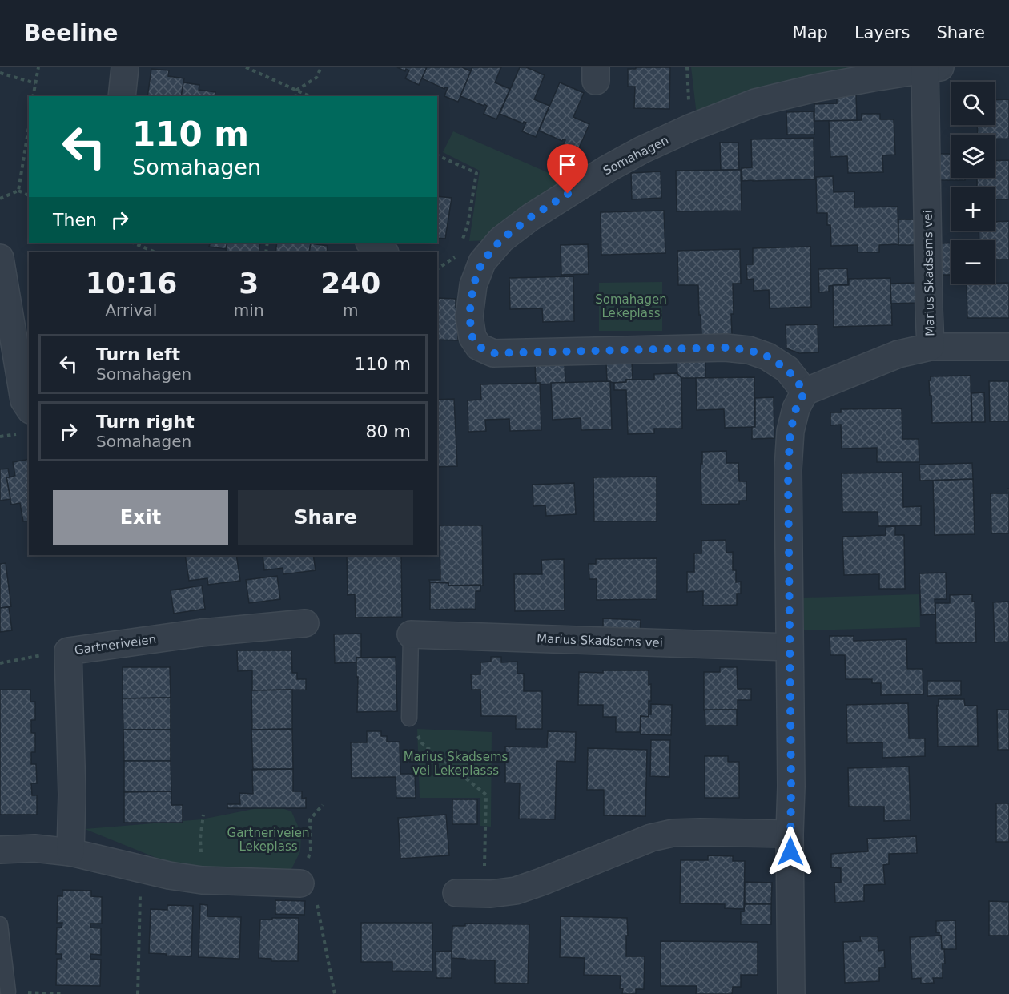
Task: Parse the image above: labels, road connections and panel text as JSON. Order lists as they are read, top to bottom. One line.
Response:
{"streets":{"street":["Somahagen","Marius Skadsems vei","Gartneriveien"]},"crossings":[["Somahagen","Marius Skadsems vei"]],"parks":["Somahagen Lekeplass","Marius Skadsems vei Lekeplasss","Gartneriveien Lekeplass"],"page":{"header":"Beeline","nav":["Map","Layers","Share"],"map_buttons":["+","−"],"turn":["110 m","Somahagen"],"then":"Then","eta":["10:16","Arrival","3","min","240","m"],"list":[{"name":"Turn left","note":"Somahagen","value":"110 m"},{"name":"Turn right","note":"Somahagen","value":"80 m"}],"buttons":["Exit","Share"]}}
